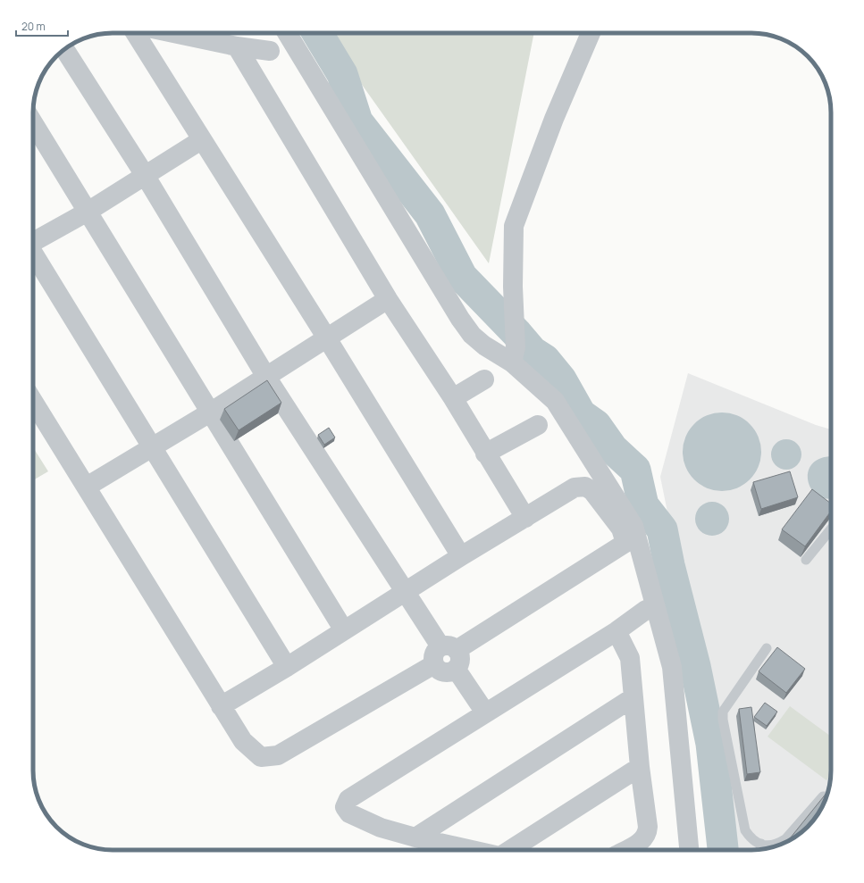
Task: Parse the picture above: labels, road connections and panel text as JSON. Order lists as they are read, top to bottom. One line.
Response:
{"scale_bar":"20 m"}
